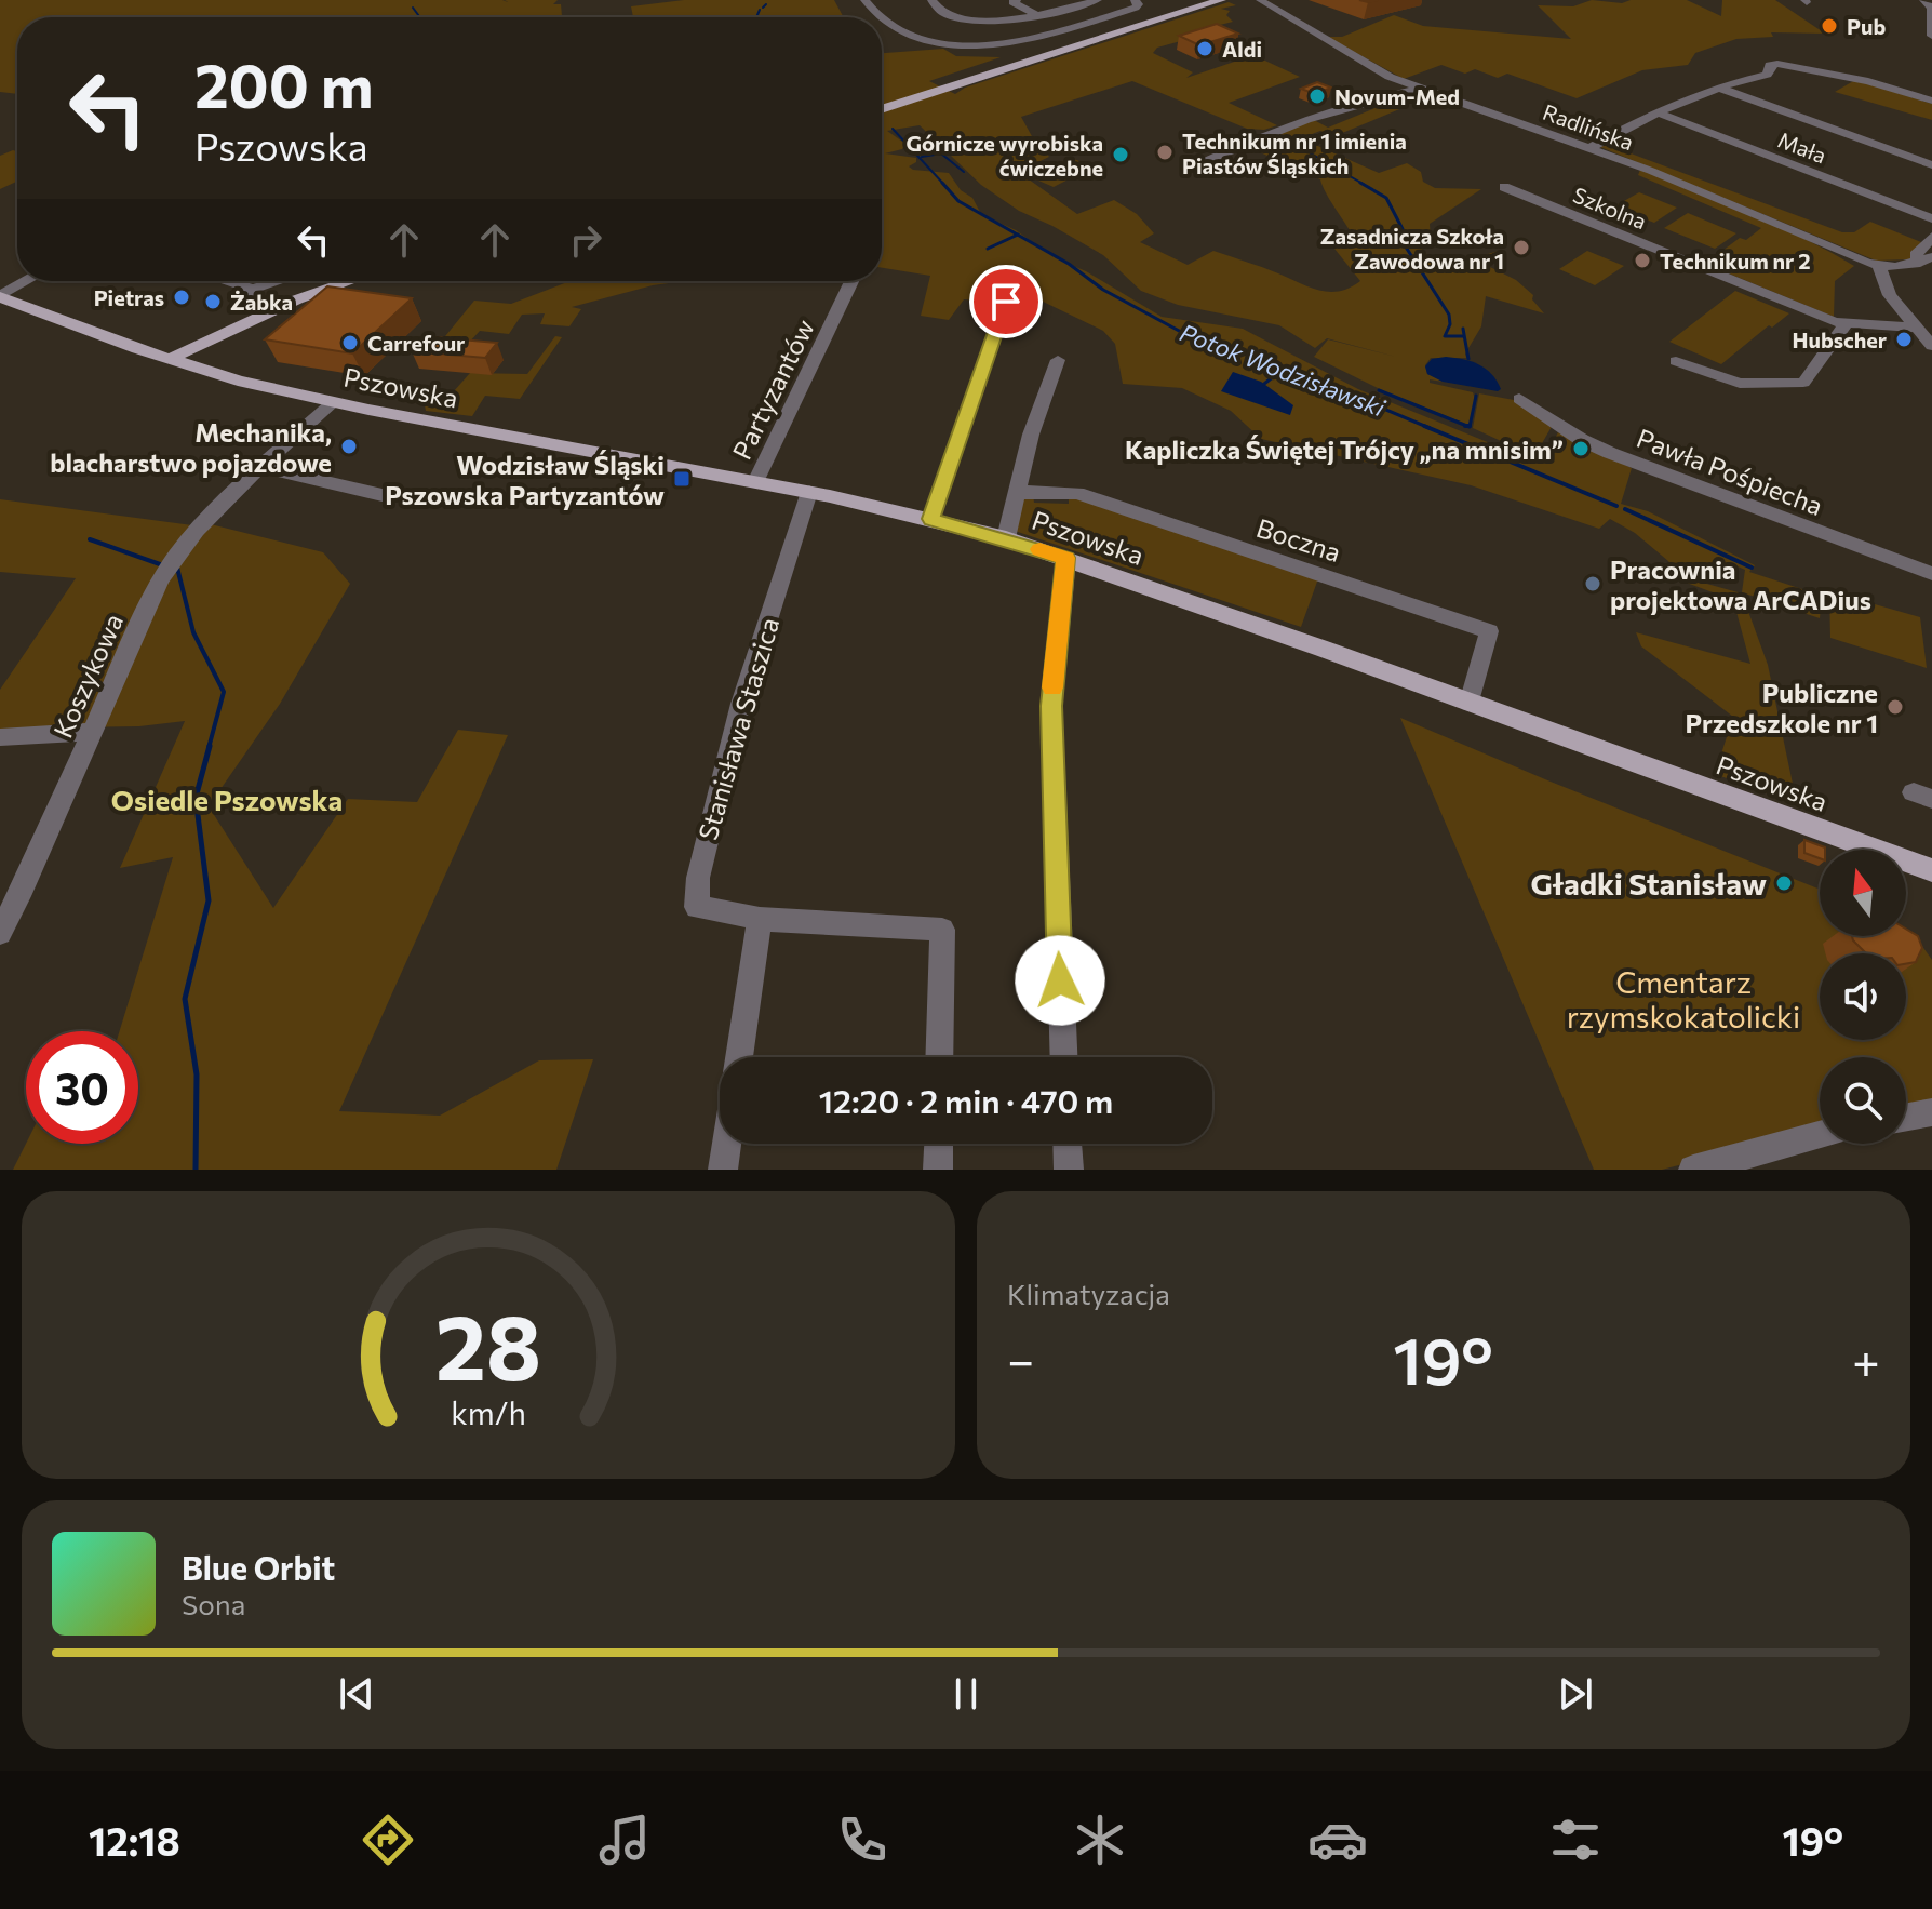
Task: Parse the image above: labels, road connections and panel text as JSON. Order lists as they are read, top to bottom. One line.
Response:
{"streets":{"main road":["Pszowska"],"street":["Radlińska","Mała","Szkolna","Partyzantów","Pawła Pośpiecha","Boczna","Koszykowa","Stanisława Staszica"]},"crossings":[["Pszowska","Partyzantów"],["Pszowska","Boczna"],["Pszowska","Koszykowa"],["Pszowska","Stanisława Staszica"]],"districts":["Osiedle Pszowska"],"water":["Potok Wodzisławski"],"parks":["Cmentarz rzymskokatolicki"],"places":{"other":["Pub","Aldi","Novum-Med","Technikum nr 1 imienia Piastów Śląskich","Górnicze wyrobiska ćwiczebne","Zasadnicza Szkoła Zawodowa nr 1","Technikum nr 2","Pietras","Żabka","Hubscher","Carrefour","Mechanika, blacharstwo pojazdowe","Kapliczka Świętej Trójcy „na mnisim”","Pracownia projektowa ArCADius","Publiczne Przedszkole nr 1","Gładki Stanisław"],"transit":["Wodzisław Śląski Pszowska Partyzantów"]},"north":"top","page":{"turn":["200 m","Pszowska"],"limit":"30","trip":"12:20 · 2 min · 470 m","tile":"Klimatyzacja","heat":["−","19°","+"],"song":["Blue Orbit","Sona"],"tabs":["12:18","19°"],"gauge":["28","km/h"]}}
